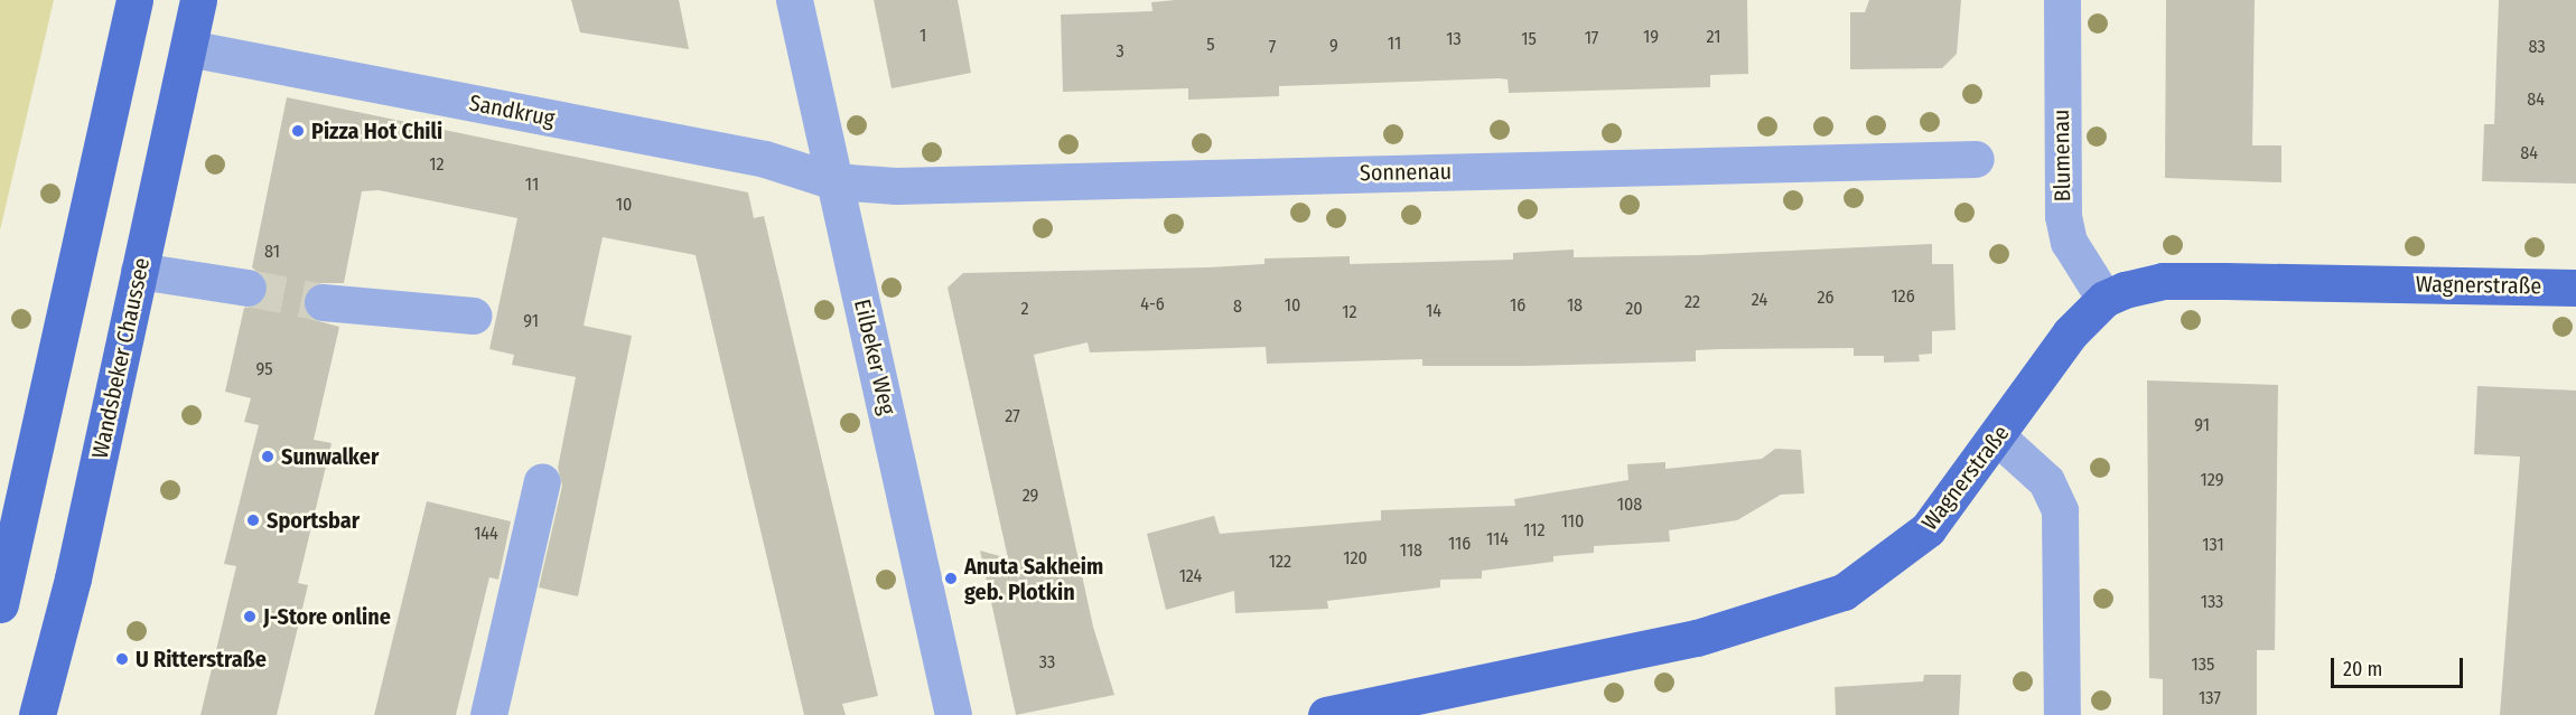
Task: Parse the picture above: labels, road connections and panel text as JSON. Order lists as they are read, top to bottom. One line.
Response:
{"streets":{"main road":["Wagnerstraße","Wandsbeker Chaussee"],"street":["Sandkrug","Blumenau","Sonnenau","Eilbeker Weg"]},"crossings":[["Sandkrug","Sonnenau"],["Sandkrug","Eilbeker Weg"],["Sandkrug","Wandsbeker Chaussee"],["Blumenau","Wagnerstraße"],["Sonnenau","Eilbeker Weg"]],"places":["Pizza Hot Chili","Sunwalker","Sportsbar","Anuta Sakheim geb. Plotkin","J-Store online","U Ritterstraße"],"house_numbers":["1","19","21","17","13","15","11","5","9","7","83","3","84","84","12","11","10","81","126","26","24","22","4-6","10","16","18","8","2","20","14","12","91","95","27","91","129","29","108","110","112","144","114","116","131","118","120","122","124","133","33","135","137"],"scale_bar":"20 m"}
